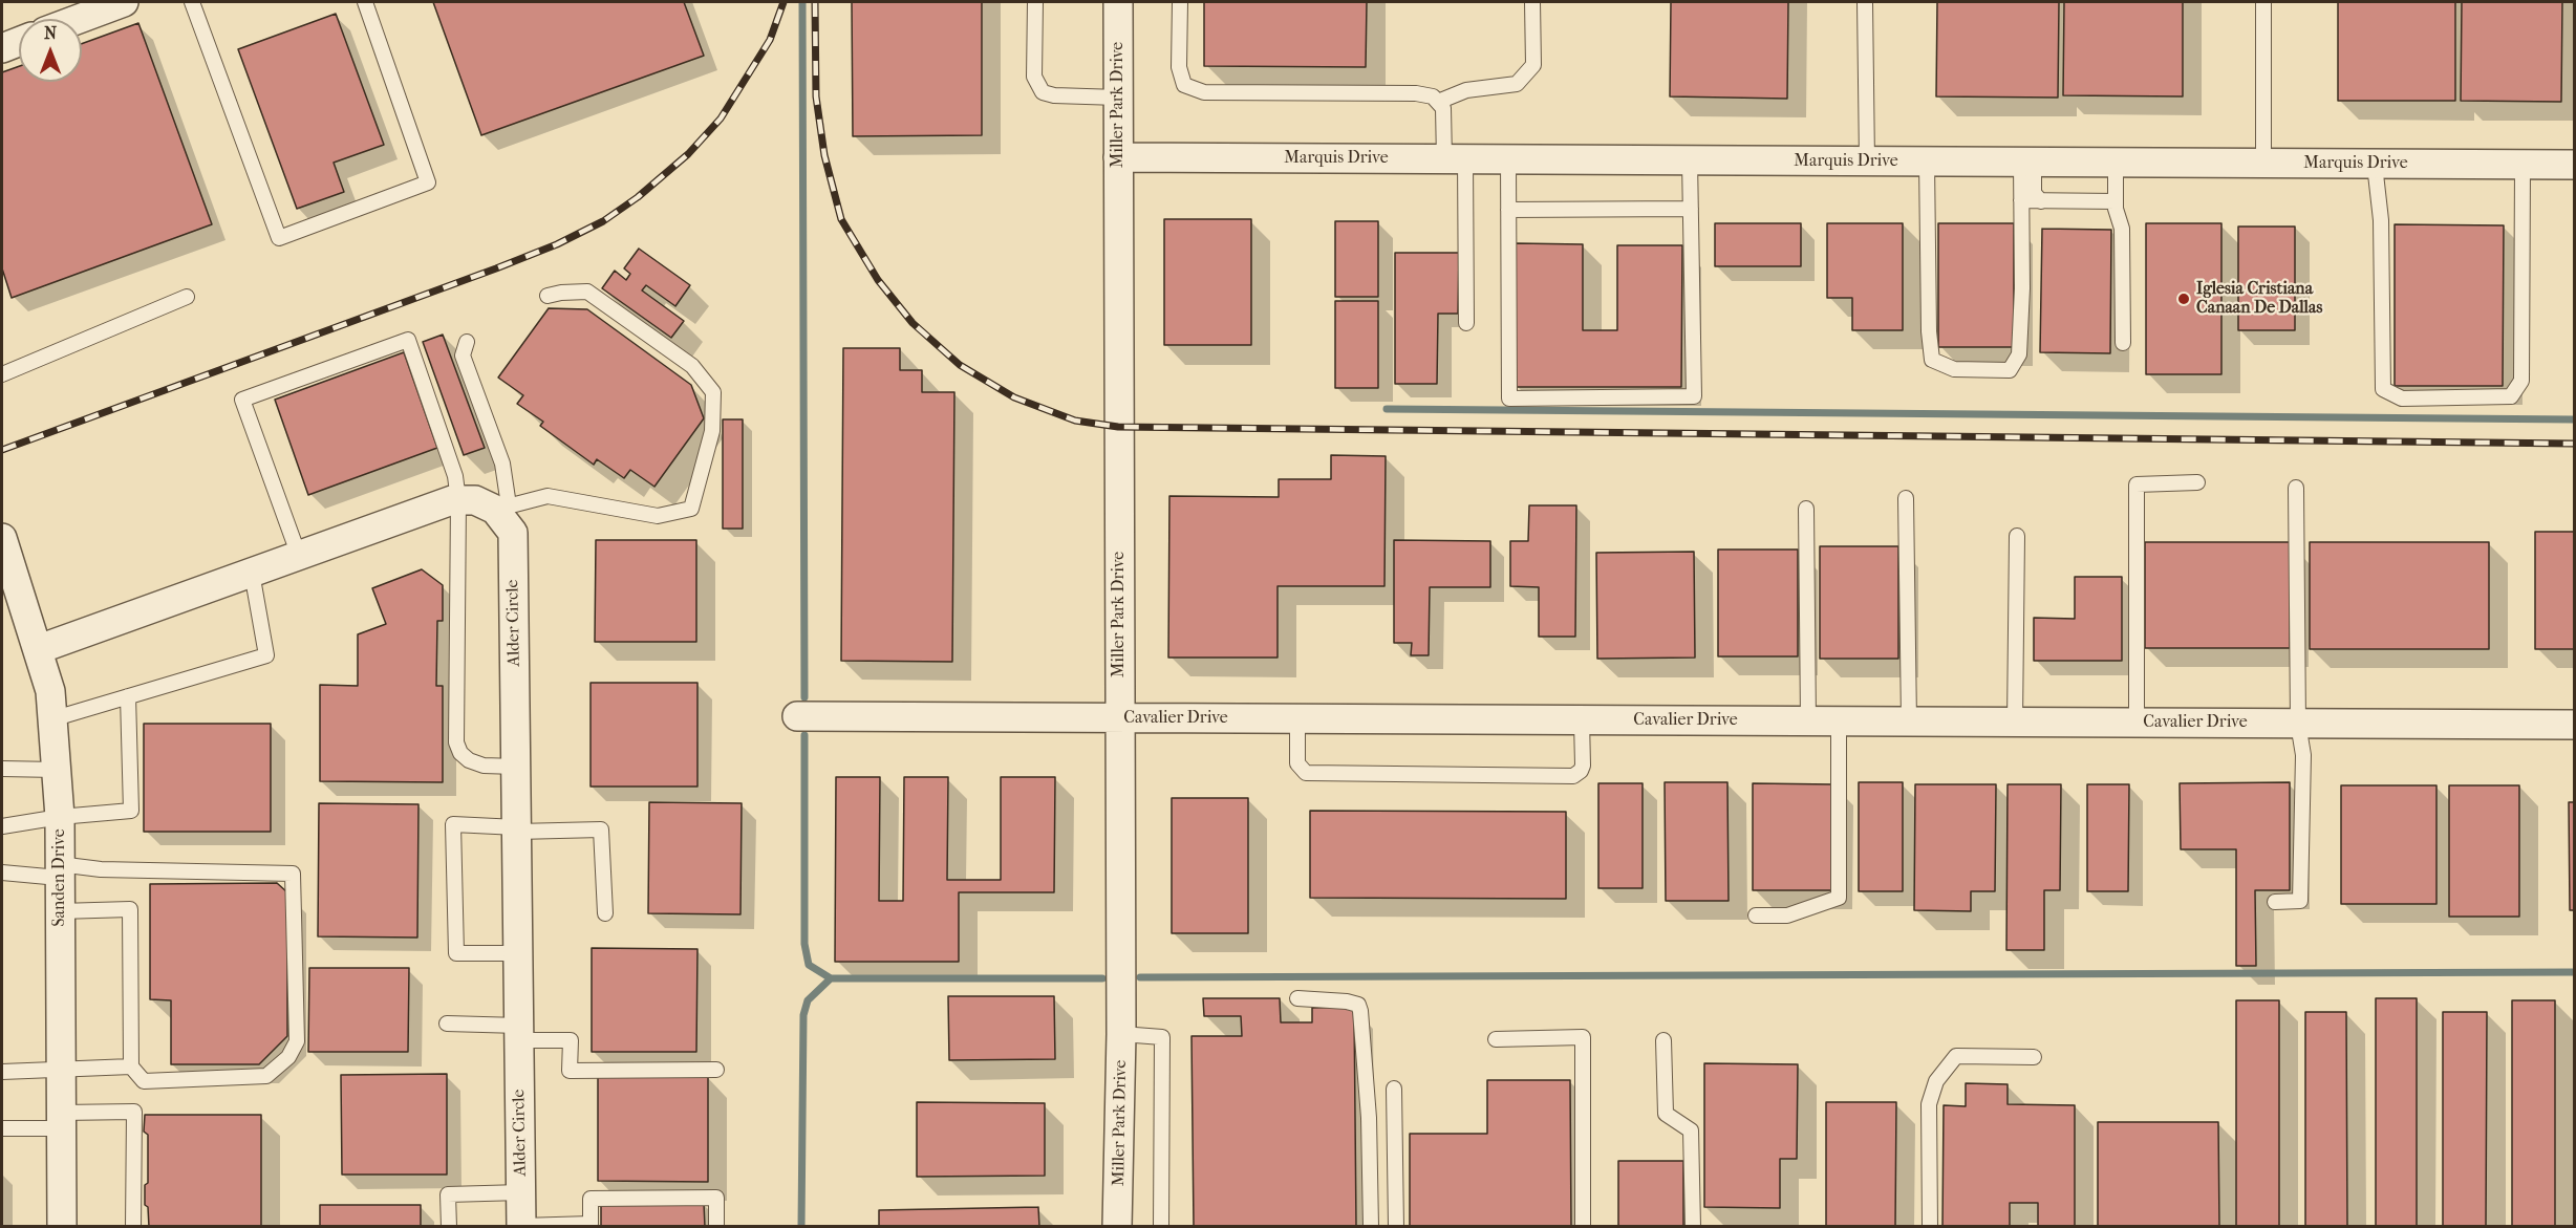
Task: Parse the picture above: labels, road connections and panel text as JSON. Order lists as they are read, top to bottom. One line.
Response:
{"streets":{"street":["Miller Park Drive","Marquis Drive","Alder Circle","Cavalier Drive","Sanden Drive"]},"crossings":[["Miller Park Drive","Marquis Drive"],["Miller Park Drive","Cavalier Drive"]],"places":["Iglesia Cristiana Canaan De Dallas"],"north":"top"}
